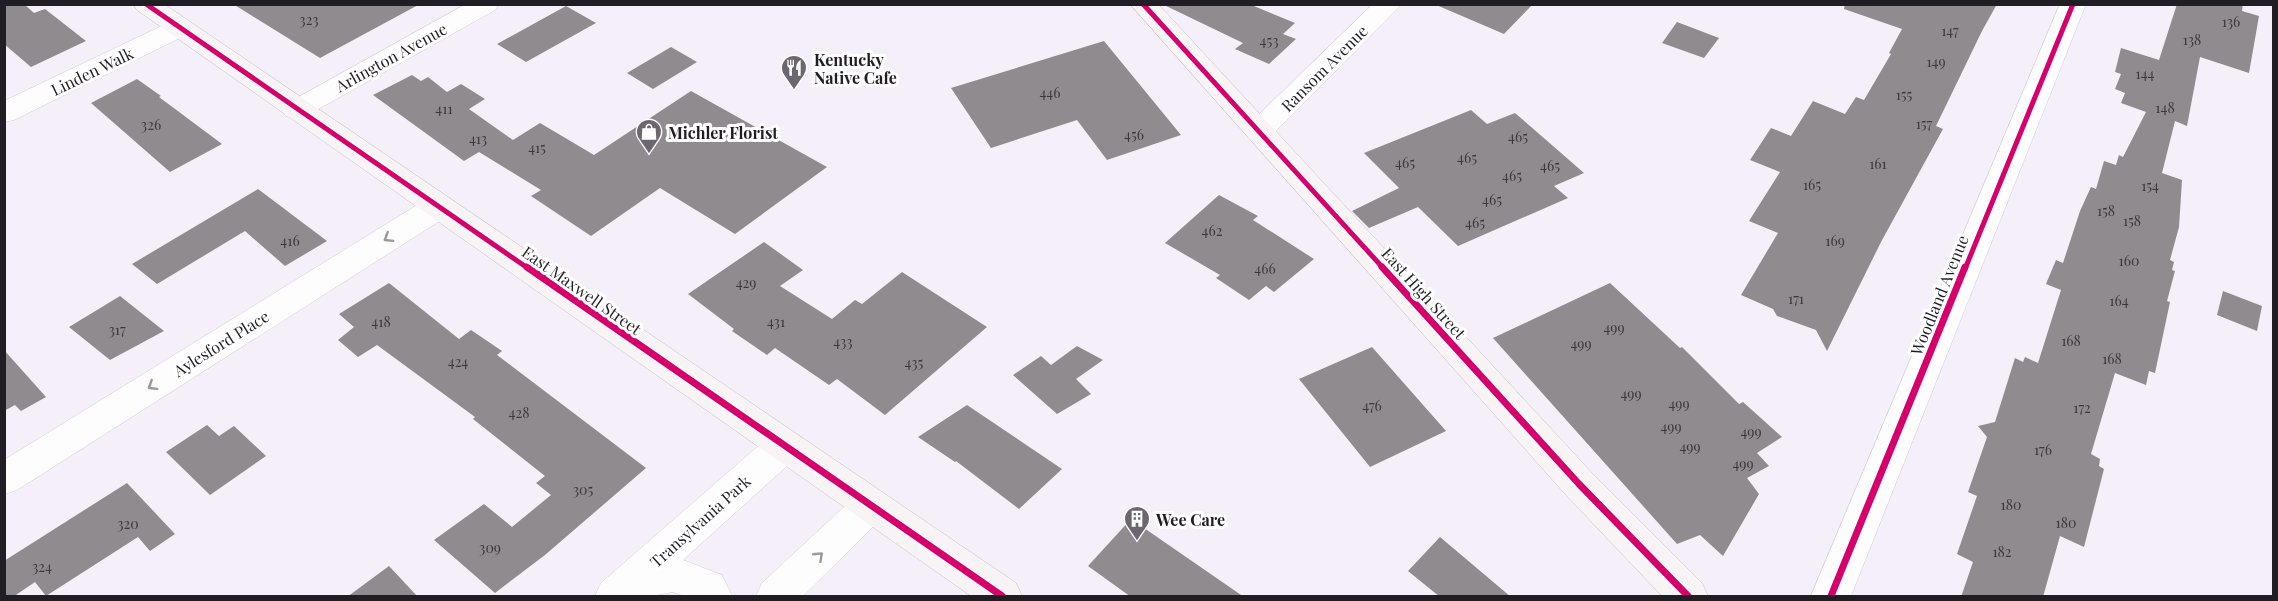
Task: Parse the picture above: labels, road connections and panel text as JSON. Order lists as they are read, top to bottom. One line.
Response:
{"streets":{"main road":["East Maxwell Street","East High Street"],"street":["Arlington Avenue","Ransom Avenue","Linden Walk","Woodland Avenue","Aylesford Place","Transylvania Park"]},"crossings":[["Arlington Avenue","East Maxwell Street"],["Ransom Avenue","East High Street"],["Linden Walk","East Maxwell Street"],["East Maxwell Street","Aylesford Place"],["East Maxwell Street","Transylvania Park"]],"one_way":["Aylesford Place"],"places":{"restaurant":["Kentucky Native Cafe"],"shop":["Michler Florist"],"building":["Wee Care"]},"house_numbers":["323","136","147","138","453","149","144","446","155","148","411","157","326","456","465","413","415","465","465","161","465","465","165","154","465","158","158","465","462","416","169","160","466","429","171","164","418","431","499","317","168","433","499","168","424","435","499","499","476","172","428","499","499","499","176","499","305","180","180","320","309","182","324"]}
